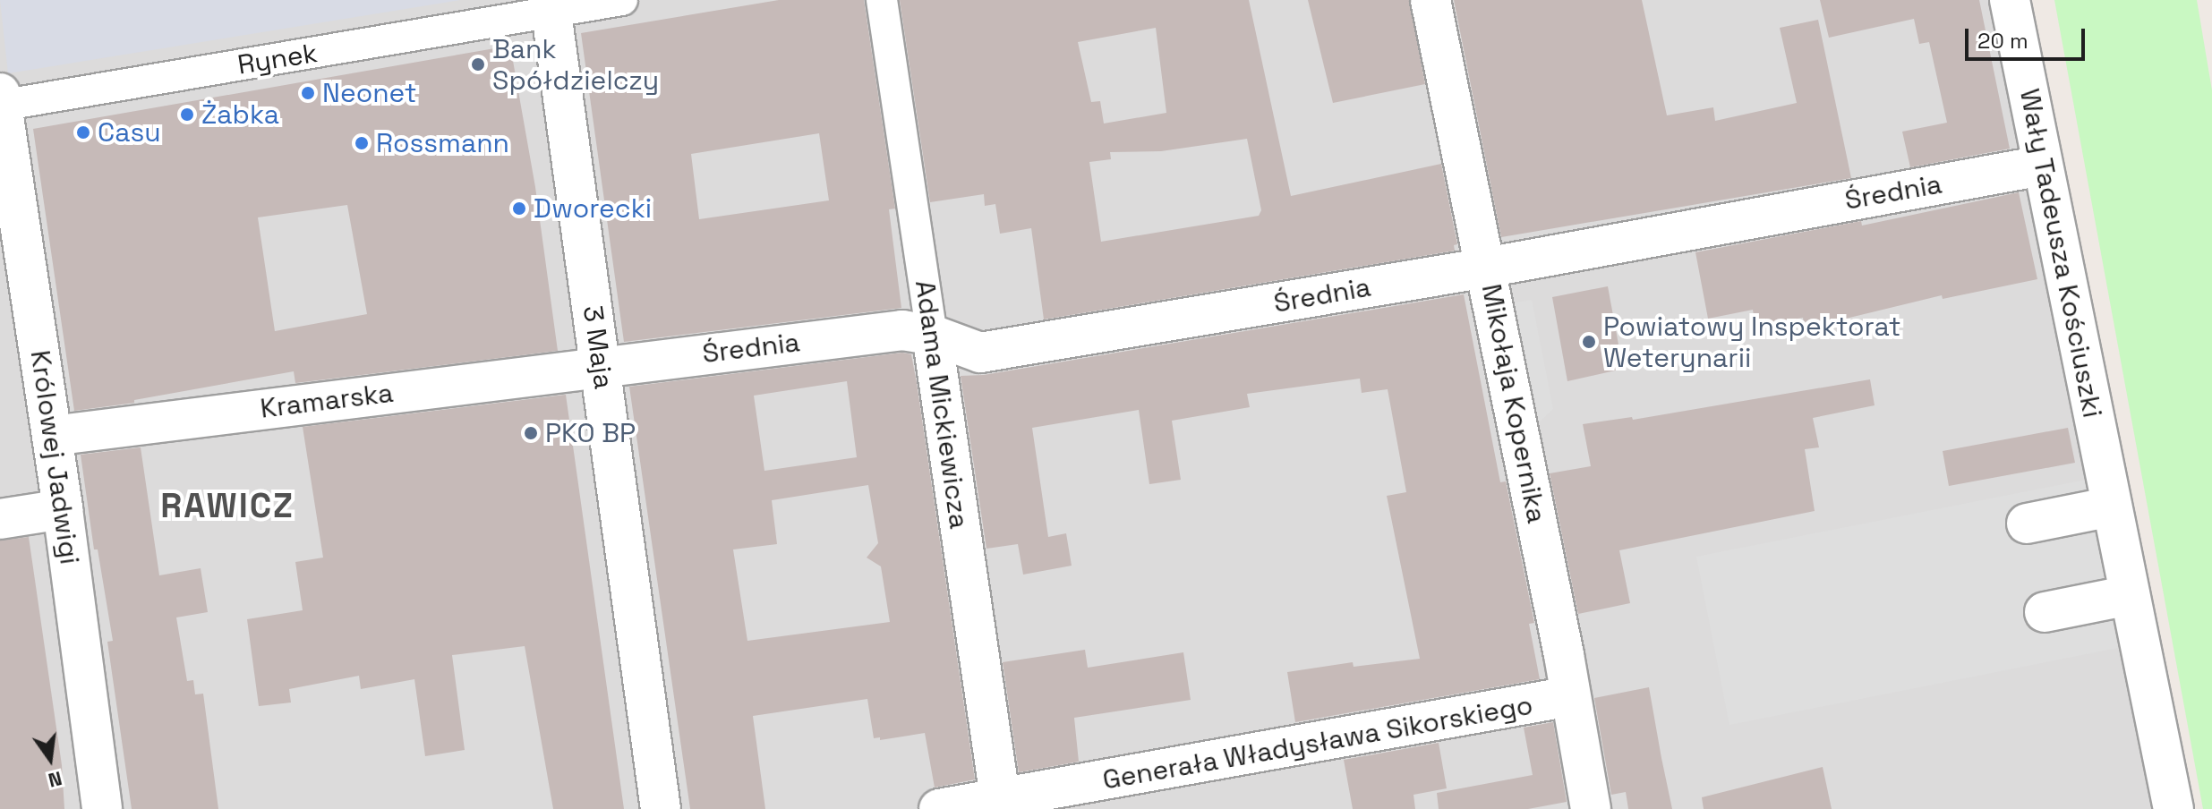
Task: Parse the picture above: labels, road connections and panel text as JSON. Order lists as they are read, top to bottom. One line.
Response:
{"streets":{"street":["Rynek","Średnia","Wały Tadeusza Kościuszki","3 Maja","Kramarska","Mikołaja Kopernika","Adama Mickiewicza","Królowej Jadwigi","Generała Władysława Sikorskiego"]},"crossings":[["Rynek","3 Maja"],["Rynek","Królowej Jadwigi"],["Średnia","Wały Tadeusza Kościuszki"],["Średnia","3 Maja"],["Średnia","Kramarska"],["Średnia","Mikołaja Kopernika"],["Średnia","Adama Mickiewicza"],["3 Maja","Kramarska"],["Kramarska","Królowej Jadwigi"],["Mikołaja Kopernika","Generała Władysława Sikorskiego"],["Adama Mickiewicza","Generała Władysława Sikorskiego"]],"districts":["RAWICZ"],"places":["Bank Spółdzielczy","Neonet","Żabka","Casu","Rossmann","Dworecki","Powiatowy Inspektorat Weterynarii","PKO BP"],"scale_bar":"20 m","north":"bottom"}
